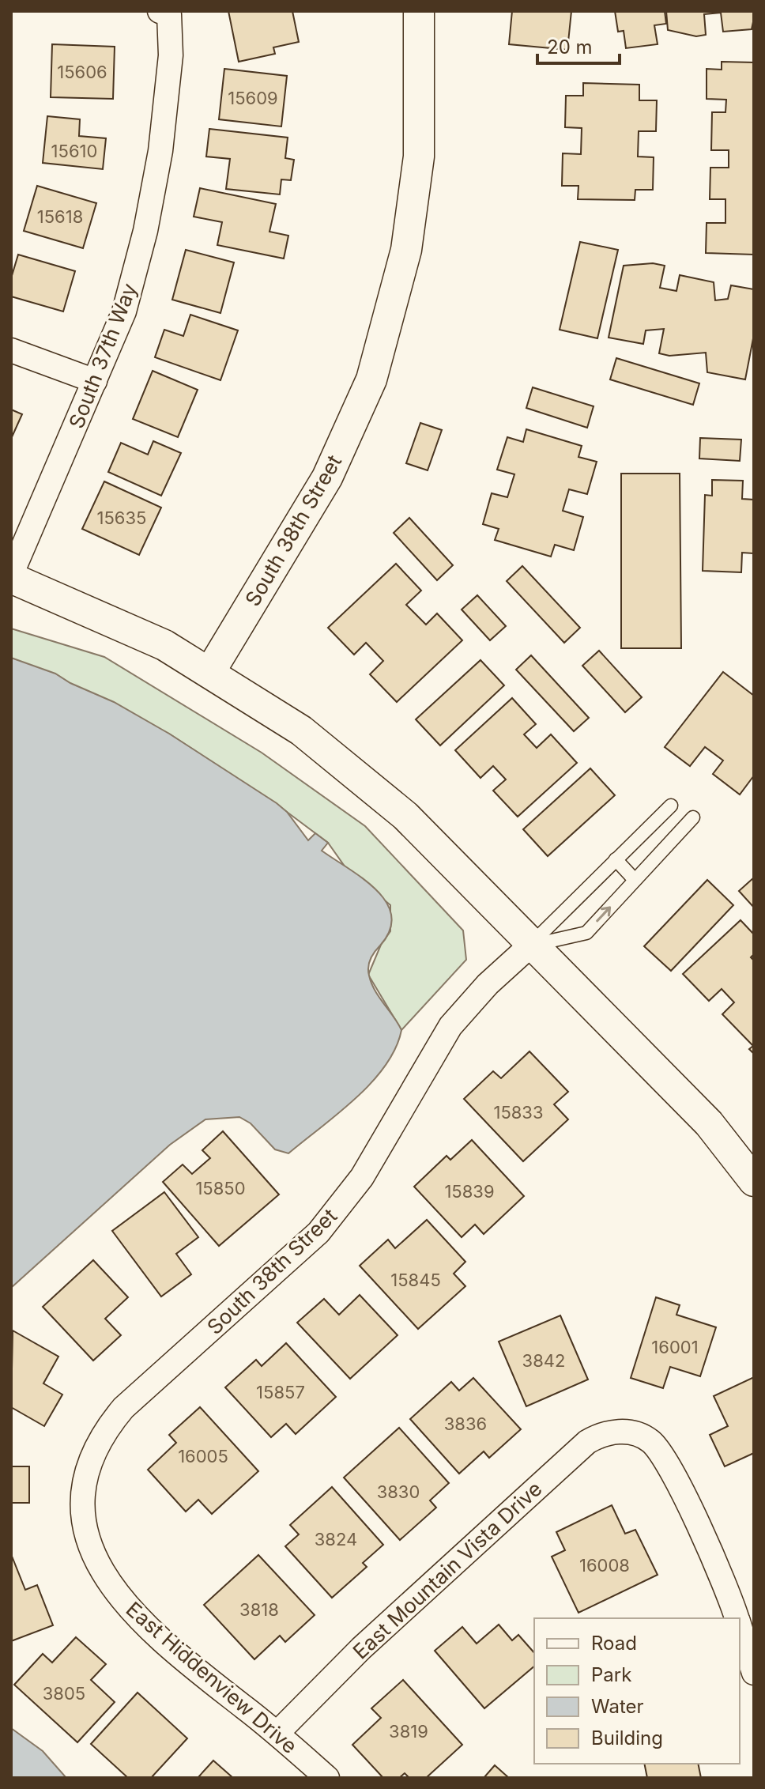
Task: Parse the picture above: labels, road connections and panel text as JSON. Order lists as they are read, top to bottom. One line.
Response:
{"streets":{"street":["South 37th Way","South 38th Street","East Mountain Vista Drive","East Hiddenview Drive"]},"crossings":[["South 38th Street","East Hiddenview Drive"],["East Mountain Vista Drive","East Hiddenview Drive"]],"house_numbers":["15606","15609","15610","15618","15635","15833","15850","15839","15845","16001","3842","15857","3836","16005","3830","3824","16008","3818","3805","3819"],"legend":["Road","Park","Water","Building"],"scale_bar":"20 m"}
